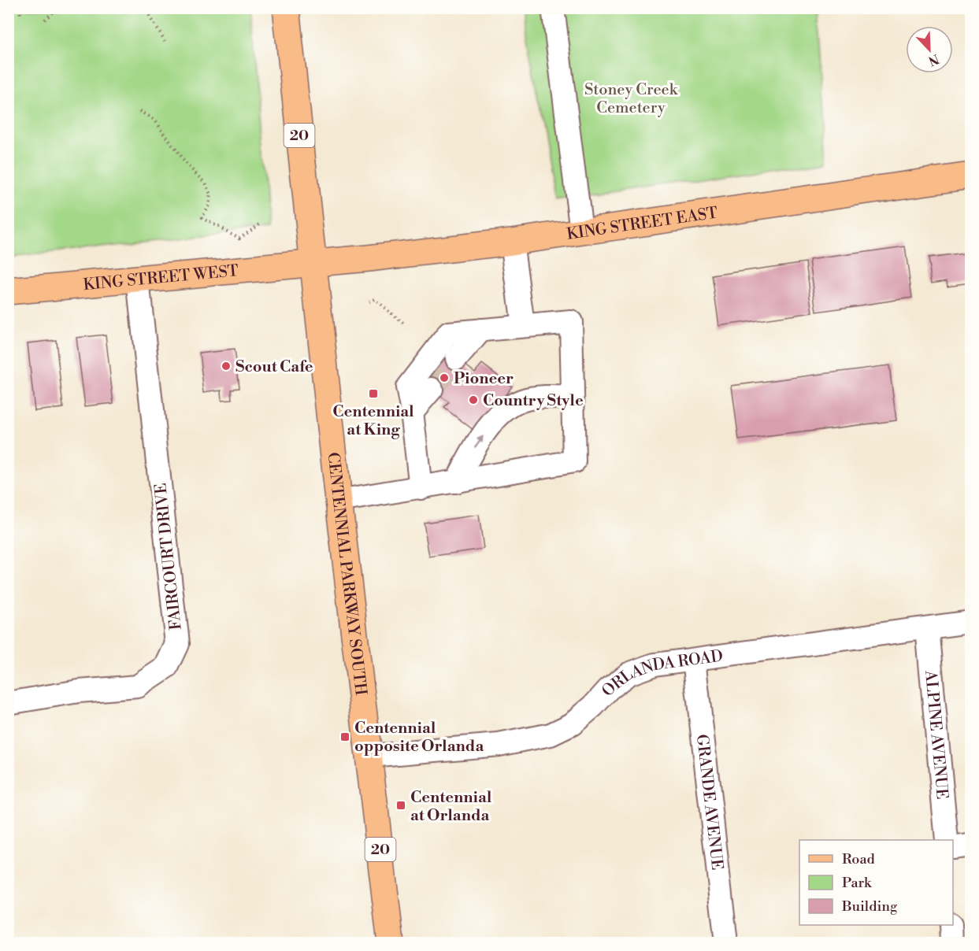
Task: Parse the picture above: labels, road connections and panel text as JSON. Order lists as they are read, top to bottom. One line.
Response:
{"streets":{"main road":["20","KING STREET EAST","KING STREET WEST","CENTENNIAL PARKWAY SOUTH"],"street":["FAIRCOURT DRIVE","ORLANDA ROAD","ALPINE AVENUE","GRANDE AVENUE"]},"crossings":[["KING STREET EAST","KING STREET WEST"],["KING STREET EAST","CENTENNIAL PARKWAY SOUTH"],["KING STREET WEST","FAIRCOURT DRIVE"],["KING STREET WEST","CENTENNIAL PARKWAY SOUTH"],["CENTENNIAL PARKWAY SOUTH","ORLANDA ROAD"],["ORLANDA ROAD","ALPINE AVENUE"],["ORLANDA ROAD","GRANDE AVENUE"]],"parks":["Stoney Creek Cemetery"],"places":{"other":["Scout Cafe","Pioneer","Country Style"],"transit":["Centennial at King","Centennial opposite Orlanda","Centennial at Orlanda"]},"legend":["Road","Park","Building"],"north":"bottom right"}
